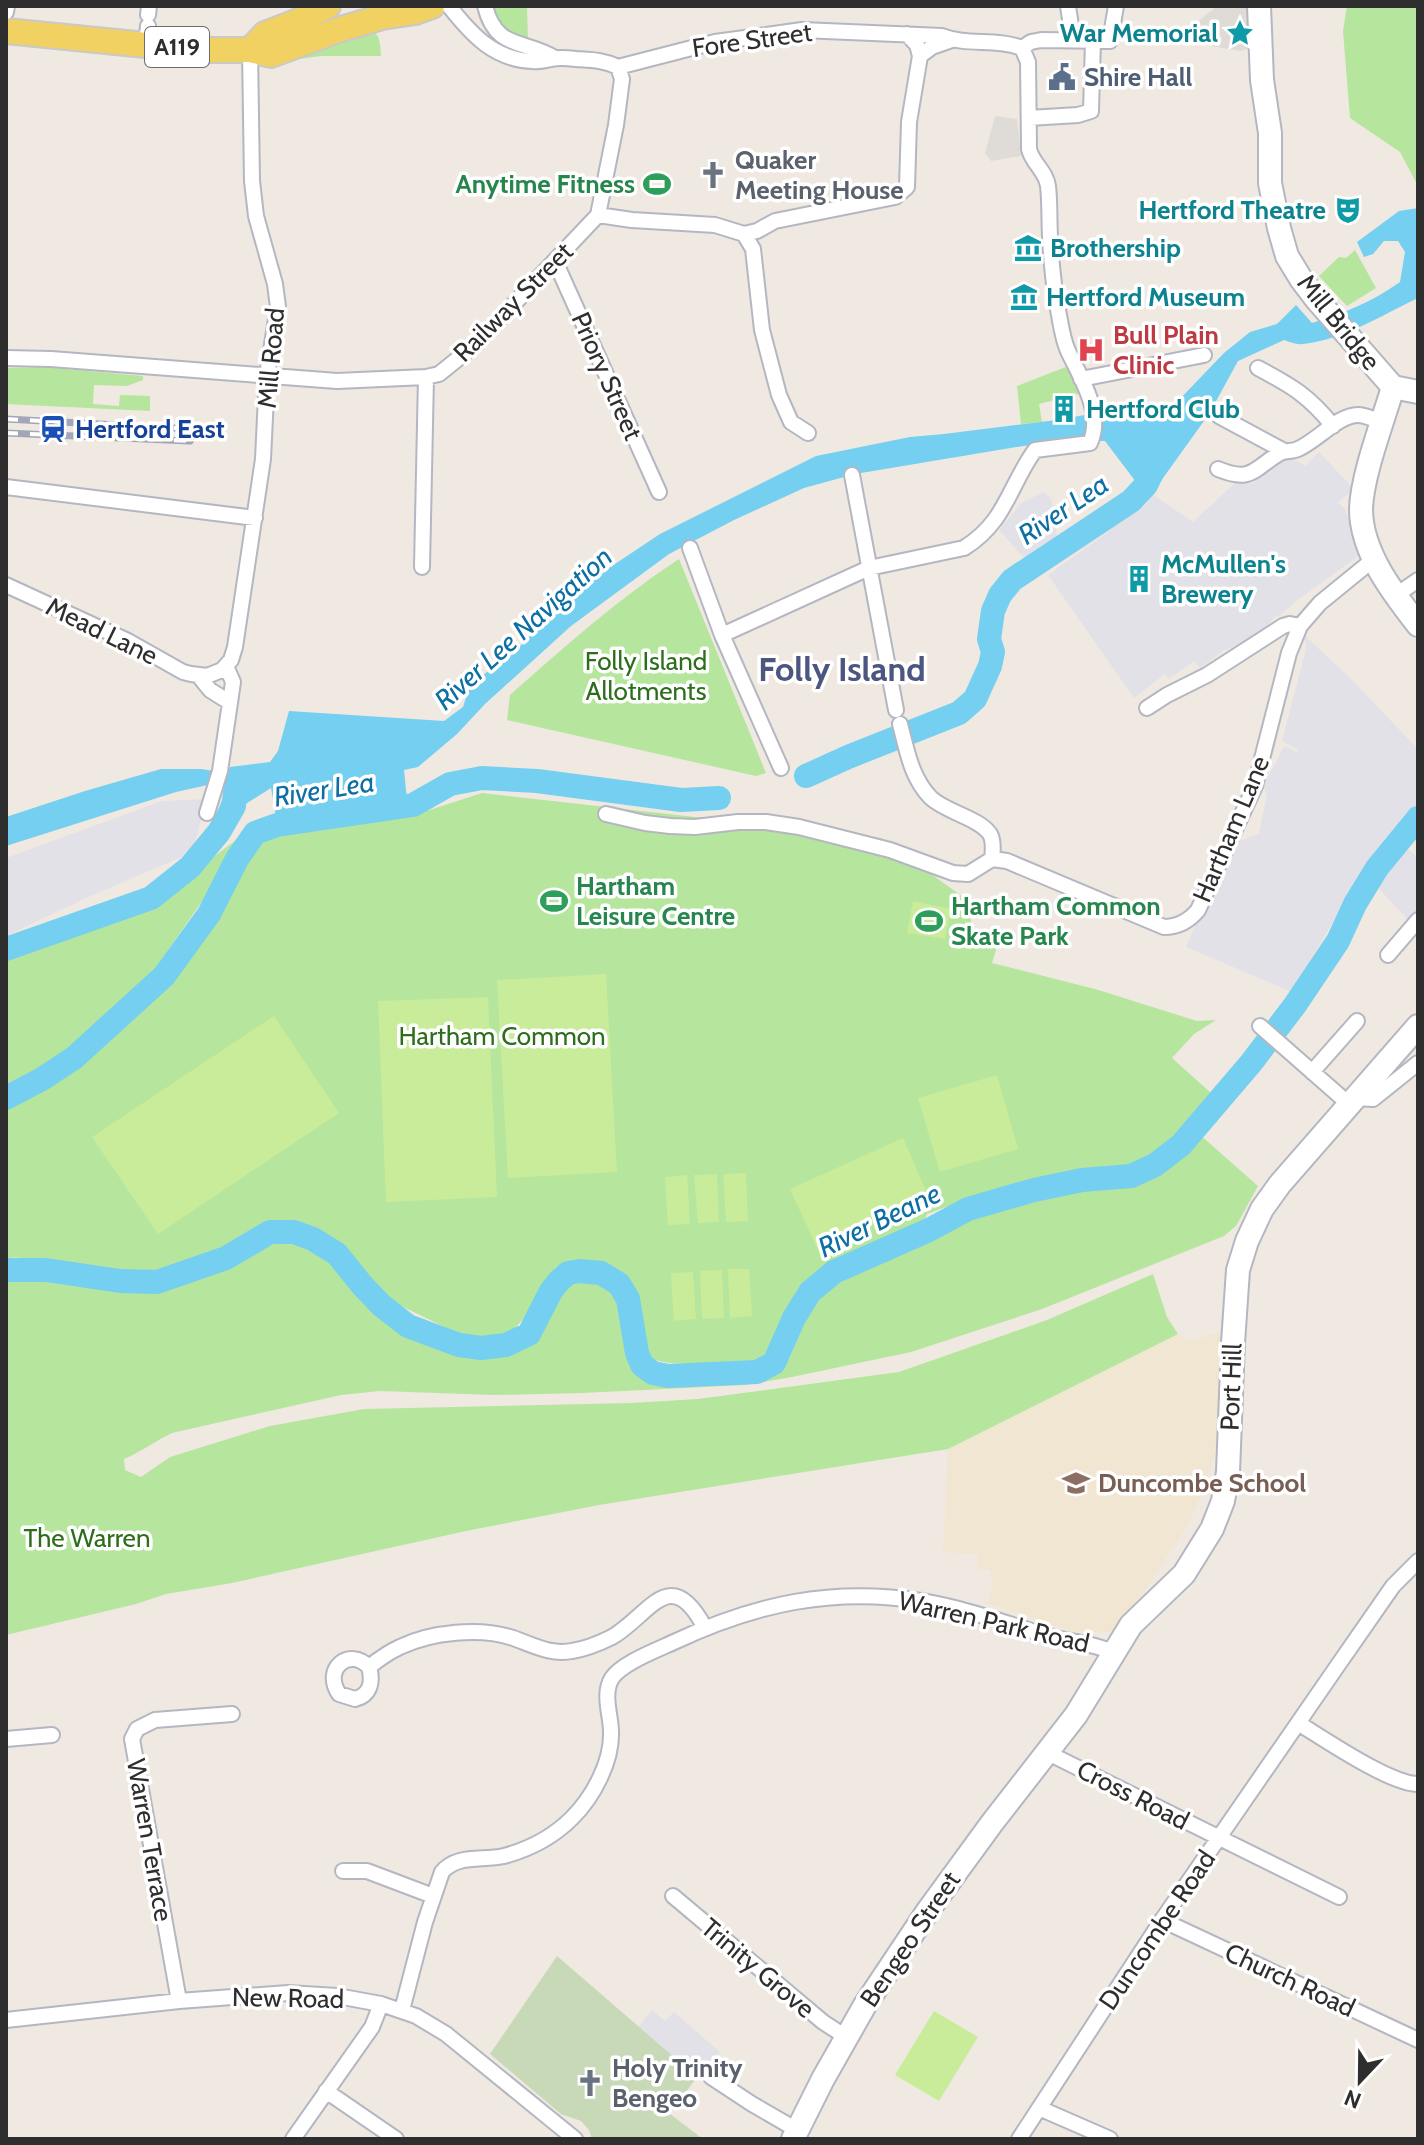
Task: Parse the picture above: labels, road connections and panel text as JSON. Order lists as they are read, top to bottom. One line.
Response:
{"streets":{"main road":["A119","Mill Bridge","Port Hill","Bengeo Street"],"street":["Fore Street","Railway Street","Mill Road","Priory Street","Mead Lane","Hartham Lane","Warren Park Road","Cross Road","Warren Terrace","Duncombe Road","Trinity Grove","Church Road","New Road"]},"crossings":[["A119","Mill Road"],["Railway Street","Mill Road"],["Railway Street","Priory Street"],["Port Hill","Warren Park Road"],["Port Hill","Cross Road"],["Port Hill","Bengeo Street"],["Warren Park Road","New Road"],["Cross Road","Duncombe Road"],["Cross Road","Bengeo Street"],["Warren Terrace","New Road"],["Duncombe Road","Church Road"],["Bengeo Street","Trinity Grove"]],"districts":["Folly Island"],"water":["River Lea","River Lee Navigation","River Beane"],"parks":["Folly Island Allotments","Hartham Common","The Warren"],"places":{"place":["War Memorial"],"public building":["Shire Hall"],"church":["Quaker Meeting House","Holy Trinity Bengeo"],"sports":["Anytime Fitness","Hartham Leisure Centre","Hartham Common Skate Park"],"theatre":["Hertford Theatre"],"museum":["Brothership","Hertford Museum"],"hospital":["Bull Plain Clinic"],"building":["Hertford Club","McMullen's Brewery"],"station":["Hertford East"],"school or university":["Duncombe School"]},"north":"bottom"}
